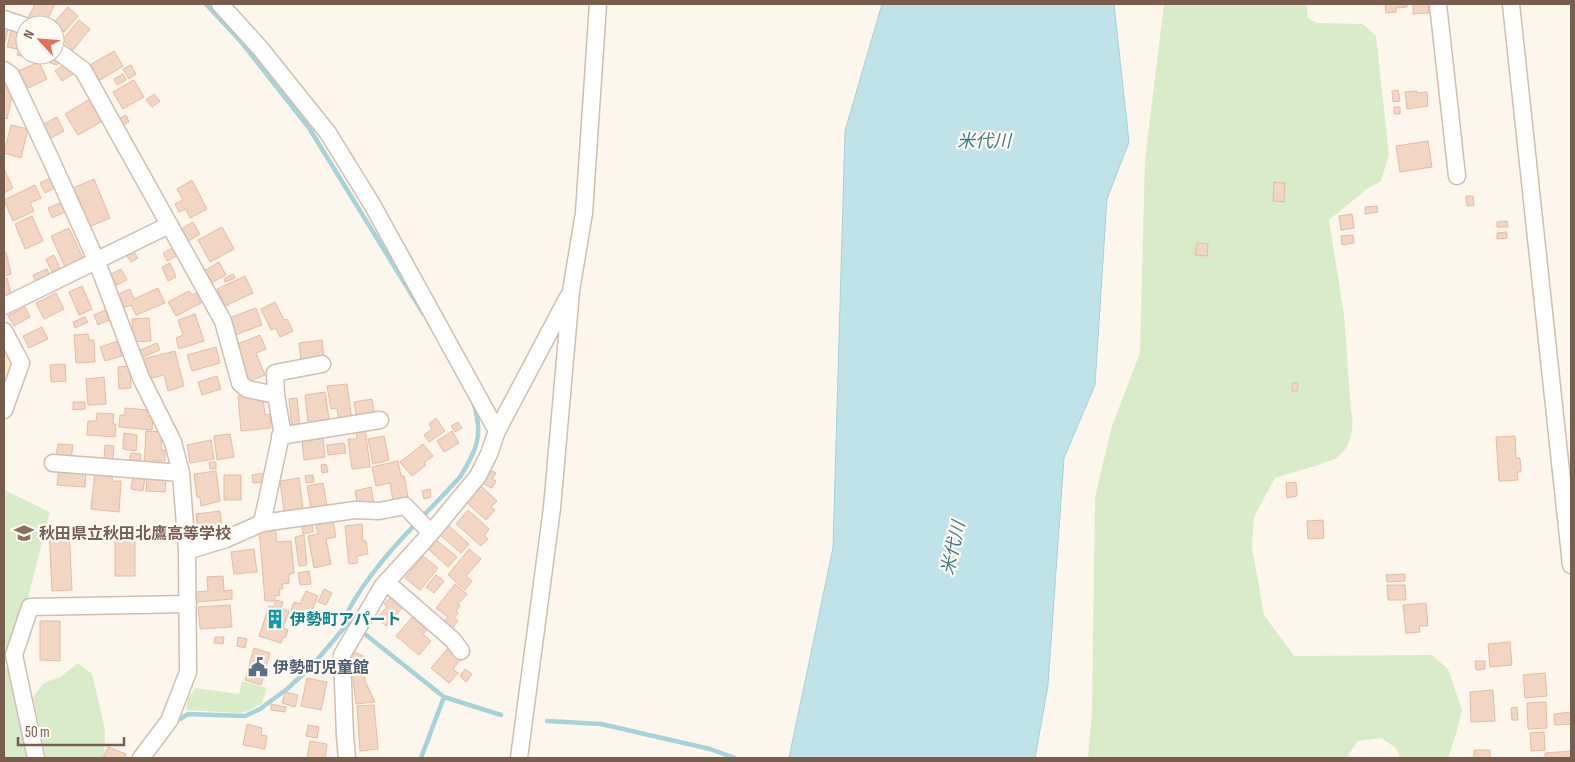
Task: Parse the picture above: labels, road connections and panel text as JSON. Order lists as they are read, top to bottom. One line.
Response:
{"water":["米代川"],"places":{"school or university":["秋田県立秋田北鷹高等学校"],"building":["伊勢町アパート"],"public building":["伊勢町児童館"]},"scale_bar":"50 m","north":"top left"}
